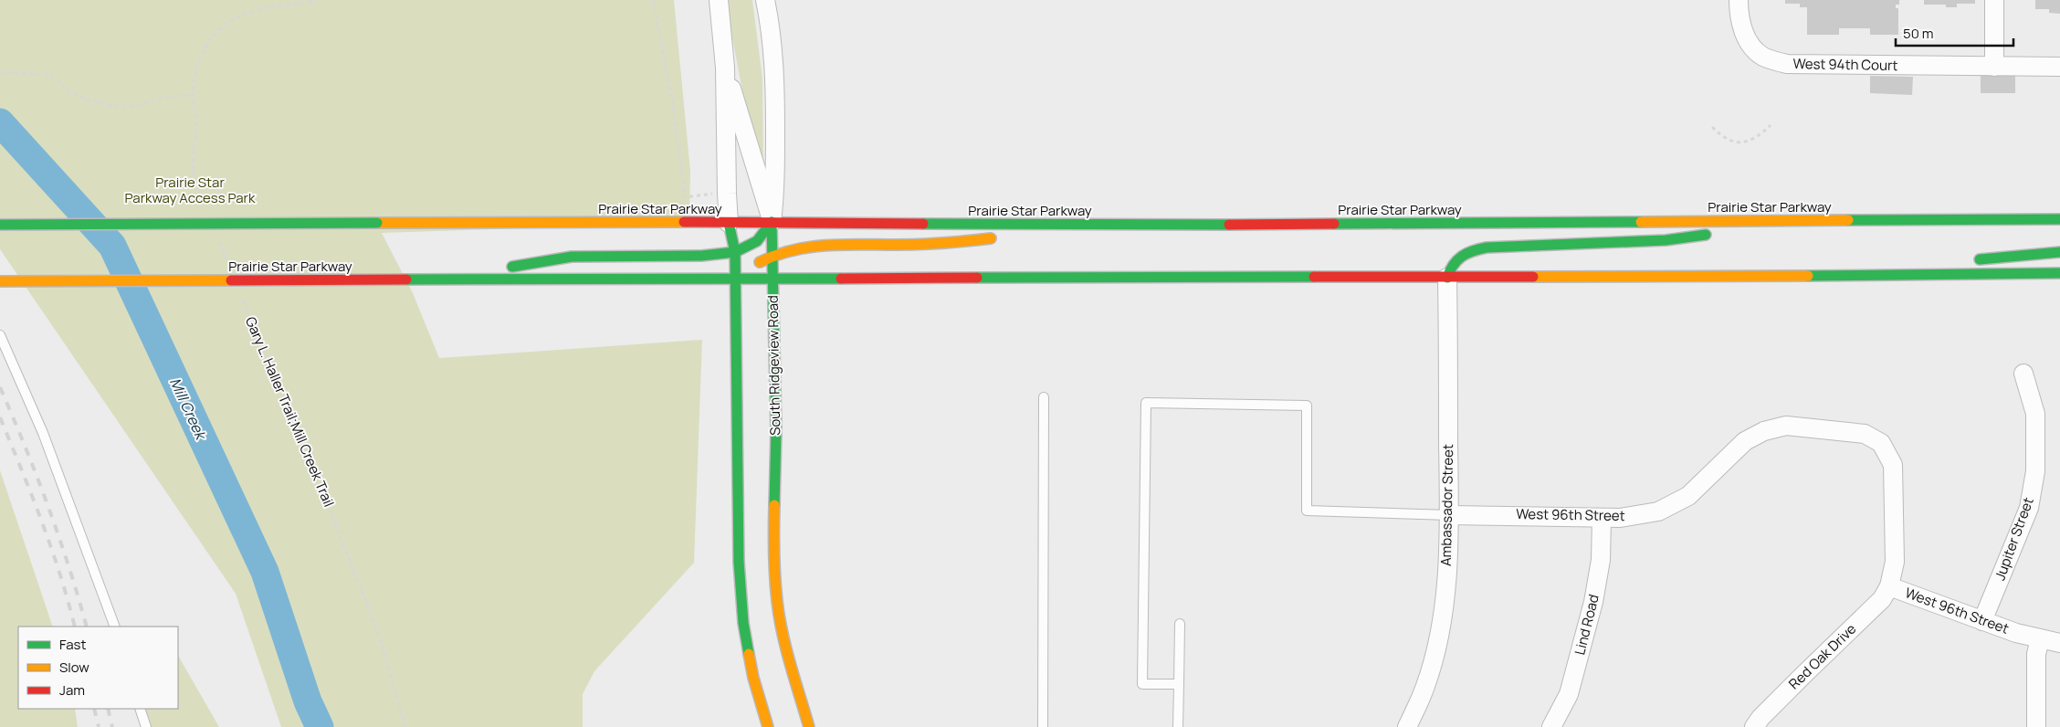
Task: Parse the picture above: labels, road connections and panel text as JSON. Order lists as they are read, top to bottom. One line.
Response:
{"streets":{"main road":["Prairie Star Parkway","South Ridgeview Road"],"street":["West 94th Court","Ambassador Street","West 96th Street","Jupiter Street","Lind Road","Red Oak Drive"],"path":["Gary L. Haller Trail;Mill Creek Trail"]},"crossings":[["Prairie Star Parkway","South Ridgeview Road"],["Prairie Star Parkway","Ambassador Street"],["Ambassador Street","West 96th Street"],["West 96th Street","Jupiter Street"],["West 96th Street","Lind Road"],["West 96th Street","Red Oak Drive"]],"water":["Mill Creek"],"parks":["Prairie Star Parkway Access Park"],"legend":["Fast","Slow","Jam"],"scale_bar":"50 m"}
